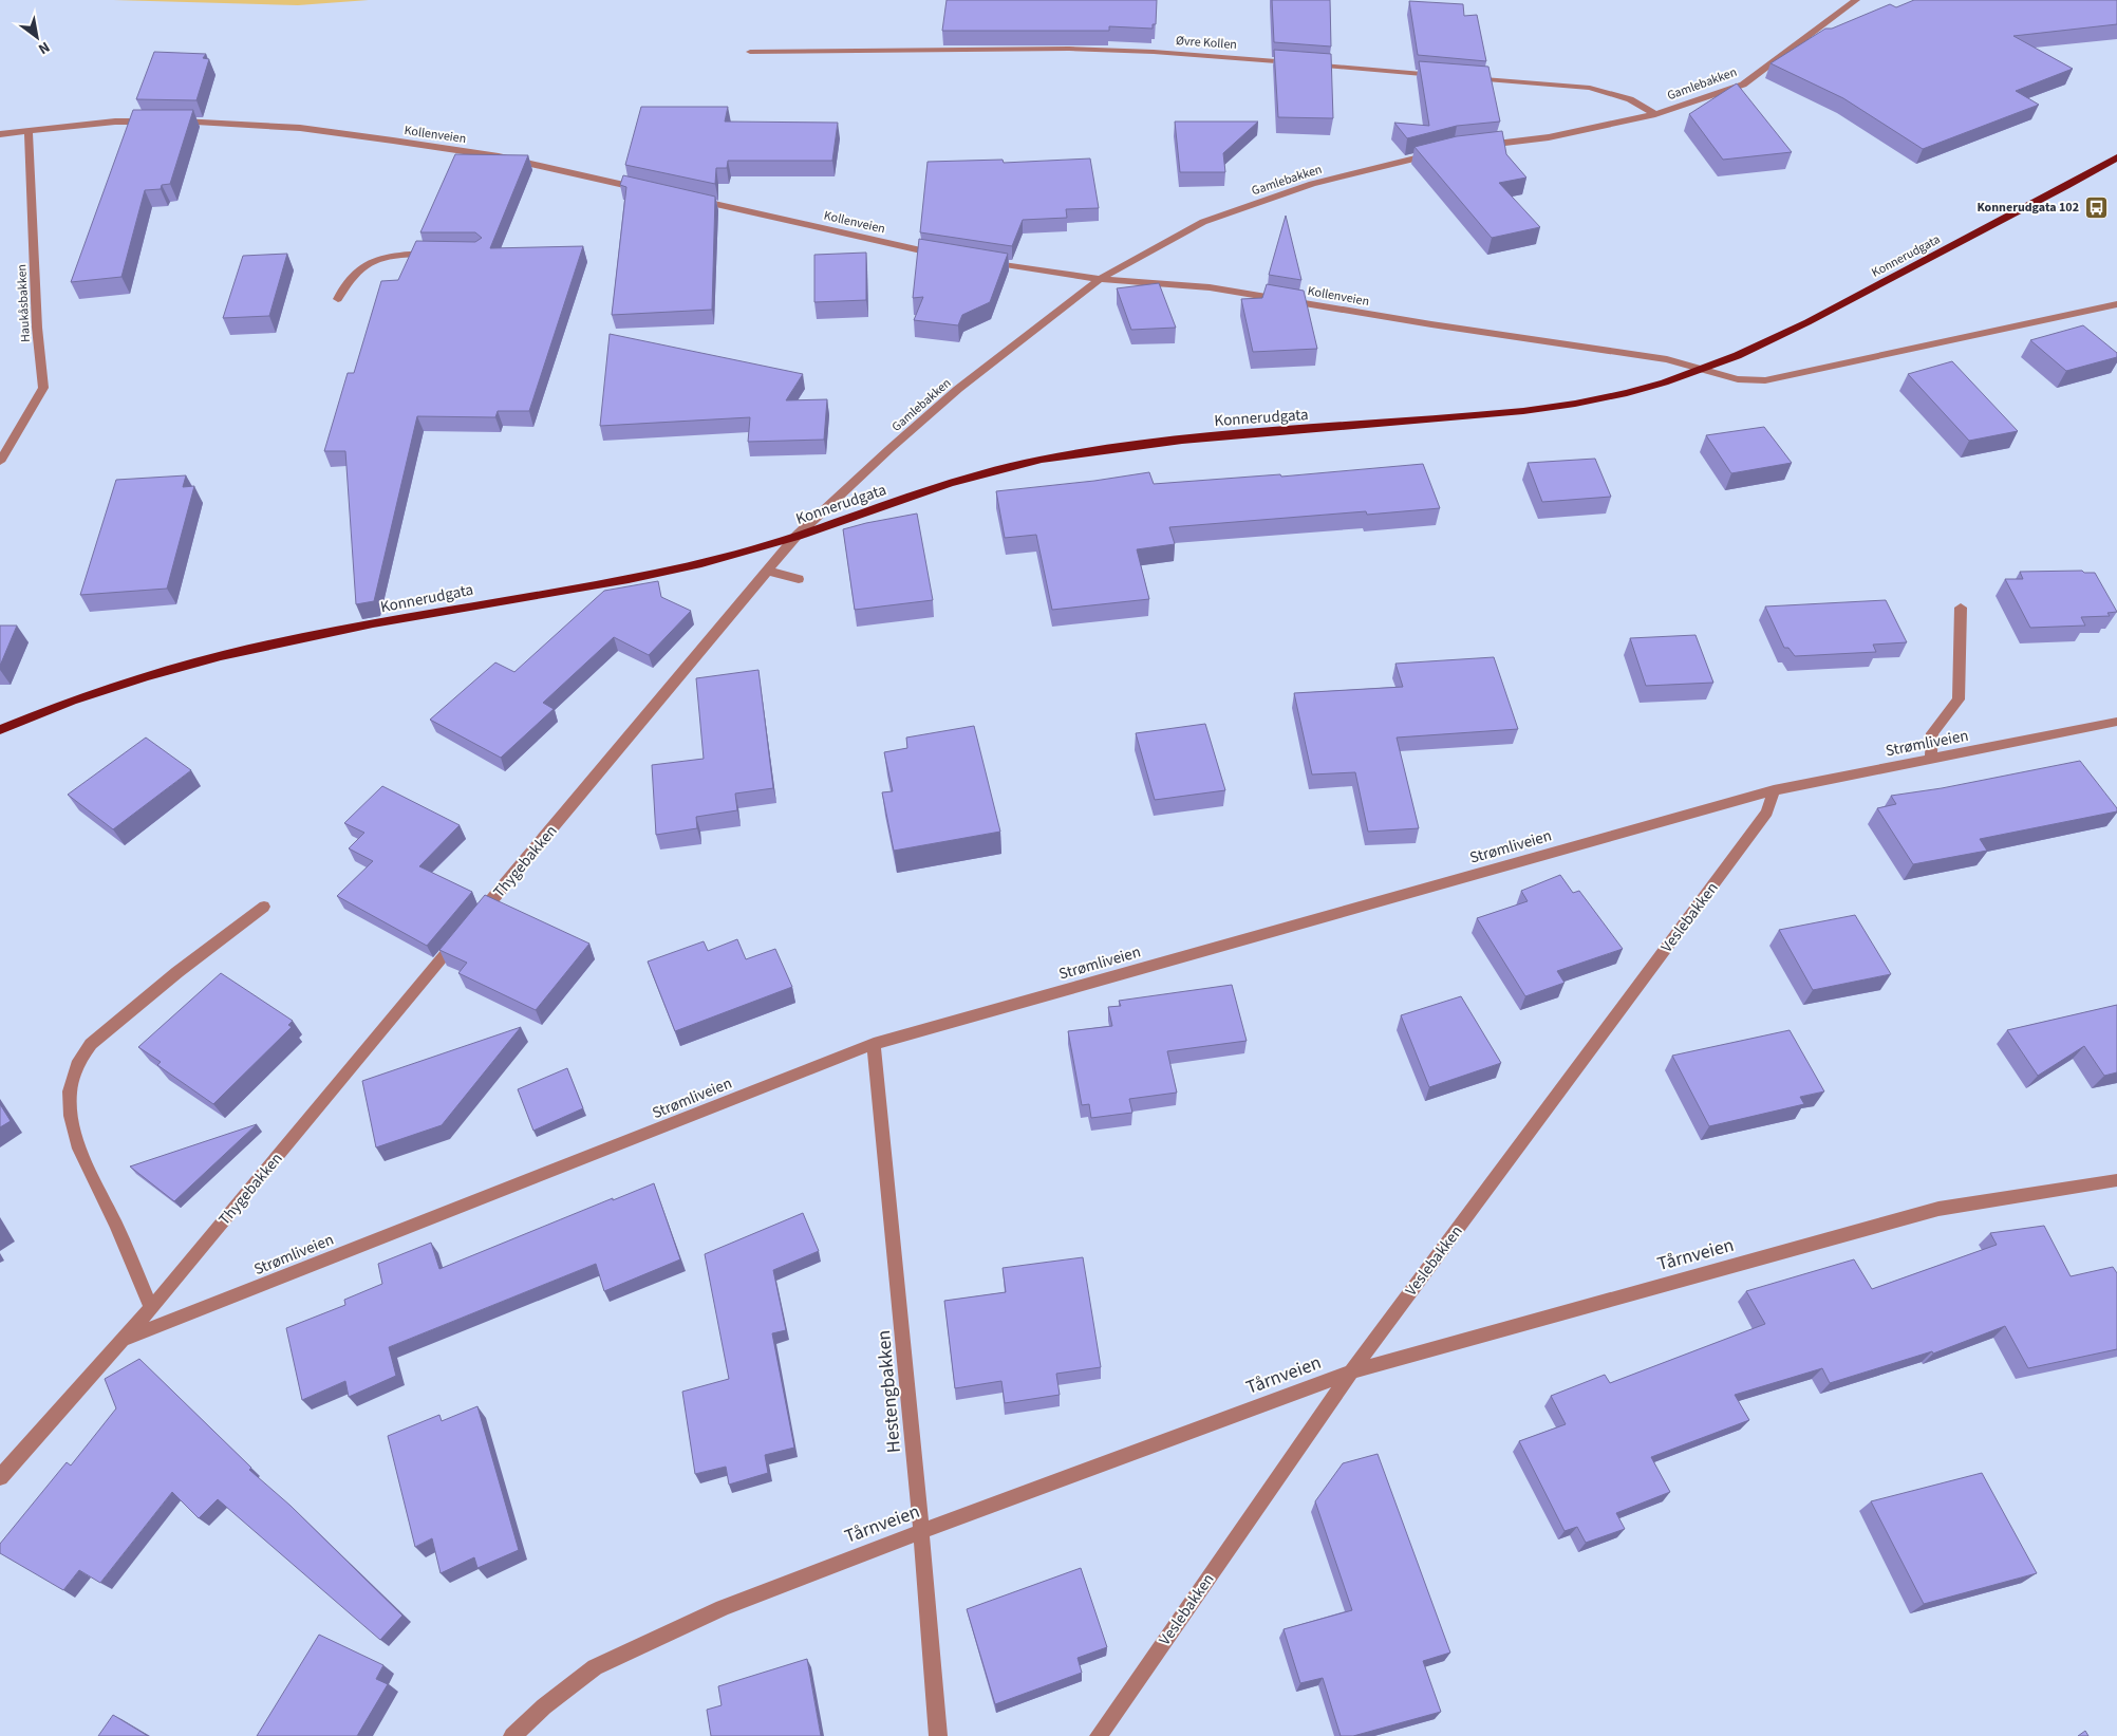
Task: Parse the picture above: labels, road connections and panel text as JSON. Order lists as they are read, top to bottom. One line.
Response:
{"streets":{"main road":["Konnerudgata"],"street":["Øvre Kollen","Gamlebakken","Kollenveien","Haukåsbakken","Strømliveien","Thygebakken","Veslebakken","Tårnveien","Hestengbakken"]},"crossings":[["Gamlebakken","Kollenveien"],["Gamlebakken","Konnerudgata"],["Gamlebakken","Thygebakken"],["Kollenveien","Konnerudgata"],["Konnerudgata","Thygebakken"],["Strømliveien","Thygebakken"],["Strømliveien","Veslebakken"],["Strømliveien","Hestengbakken"],["Veslebakken","Tårnveien"],["Tårnveien","Hestengbakken"]],"places":{"bus stop":["Konnerudgata 102"]},"north":"bottom right"}
